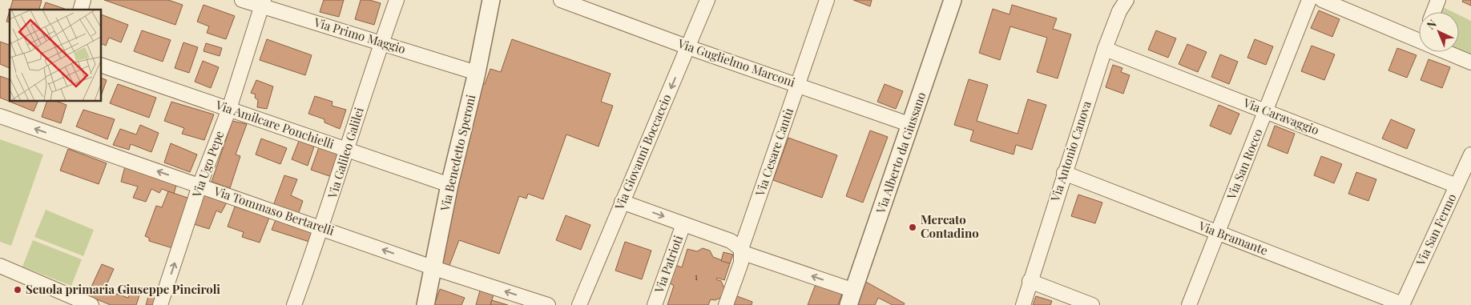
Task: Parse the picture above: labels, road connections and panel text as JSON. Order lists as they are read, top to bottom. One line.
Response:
{"streets":{"street":["Via Primo Maggio","Via Guglielmo Marconi","Via Caravaggio","Via Amilcare Ponchielli","Via Antonio Canova","Via Giovanni Boccaccio","Via Cesare Cantù","Via Galileo Galilei","Via Benedetto Speroni","Via Alberto da Giussano","Via Ugo Pepe","Via San Rocco","Via Tommaso Bertarelli","Via San Fermo","Via Bramante","Via Patrioti"]},"crossings":[["Via Primo Maggio","Via Galileo Galilei"],["Via Primo Maggio","Via Benedetto Speroni"],["Via Primo Maggio","Via Ugo Pepe"],["Via Guglielmo Marconi","Via Giovanni Boccaccio"],["Via Guglielmo Marconi","Via Cesare Cantù"],["Via Guglielmo Marconi","Via Alberto da Giussano"],["Via Caravaggio","Via Antonio Canova"],["Via Caravaggio","Via San Rocco"],["Via Caravaggio","Via San Fermo"],["Via Amilcare Ponchielli","Via Galileo Galilei"],["Via Amilcare Ponchielli","Via Benedetto Speroni"],["Via Amilcare Ponchielli","Via Ugo Pepe"],["Via Antonio Canova","Via Bramante"],["Via Galileo Galilei","Via Tommaso Bertarelli"],["Via Benedetto Speroni","Via Tommaso Bertarelli"],["Via Ugo Pepe","Via Tommaso Bertarelli"],["Via San Rocco","Via Bramante"],["Via San Fermo","Via Bramante"]],"one_way":["Via Giovanni Boccaccio","Via Ugo Pepe","Via Tommaso Bertarelli"],"places":["Mercato Contadino","Scuola primaria Giuseppe Pinciroli"],"house_numbers":["1"],"north":"top left"}
